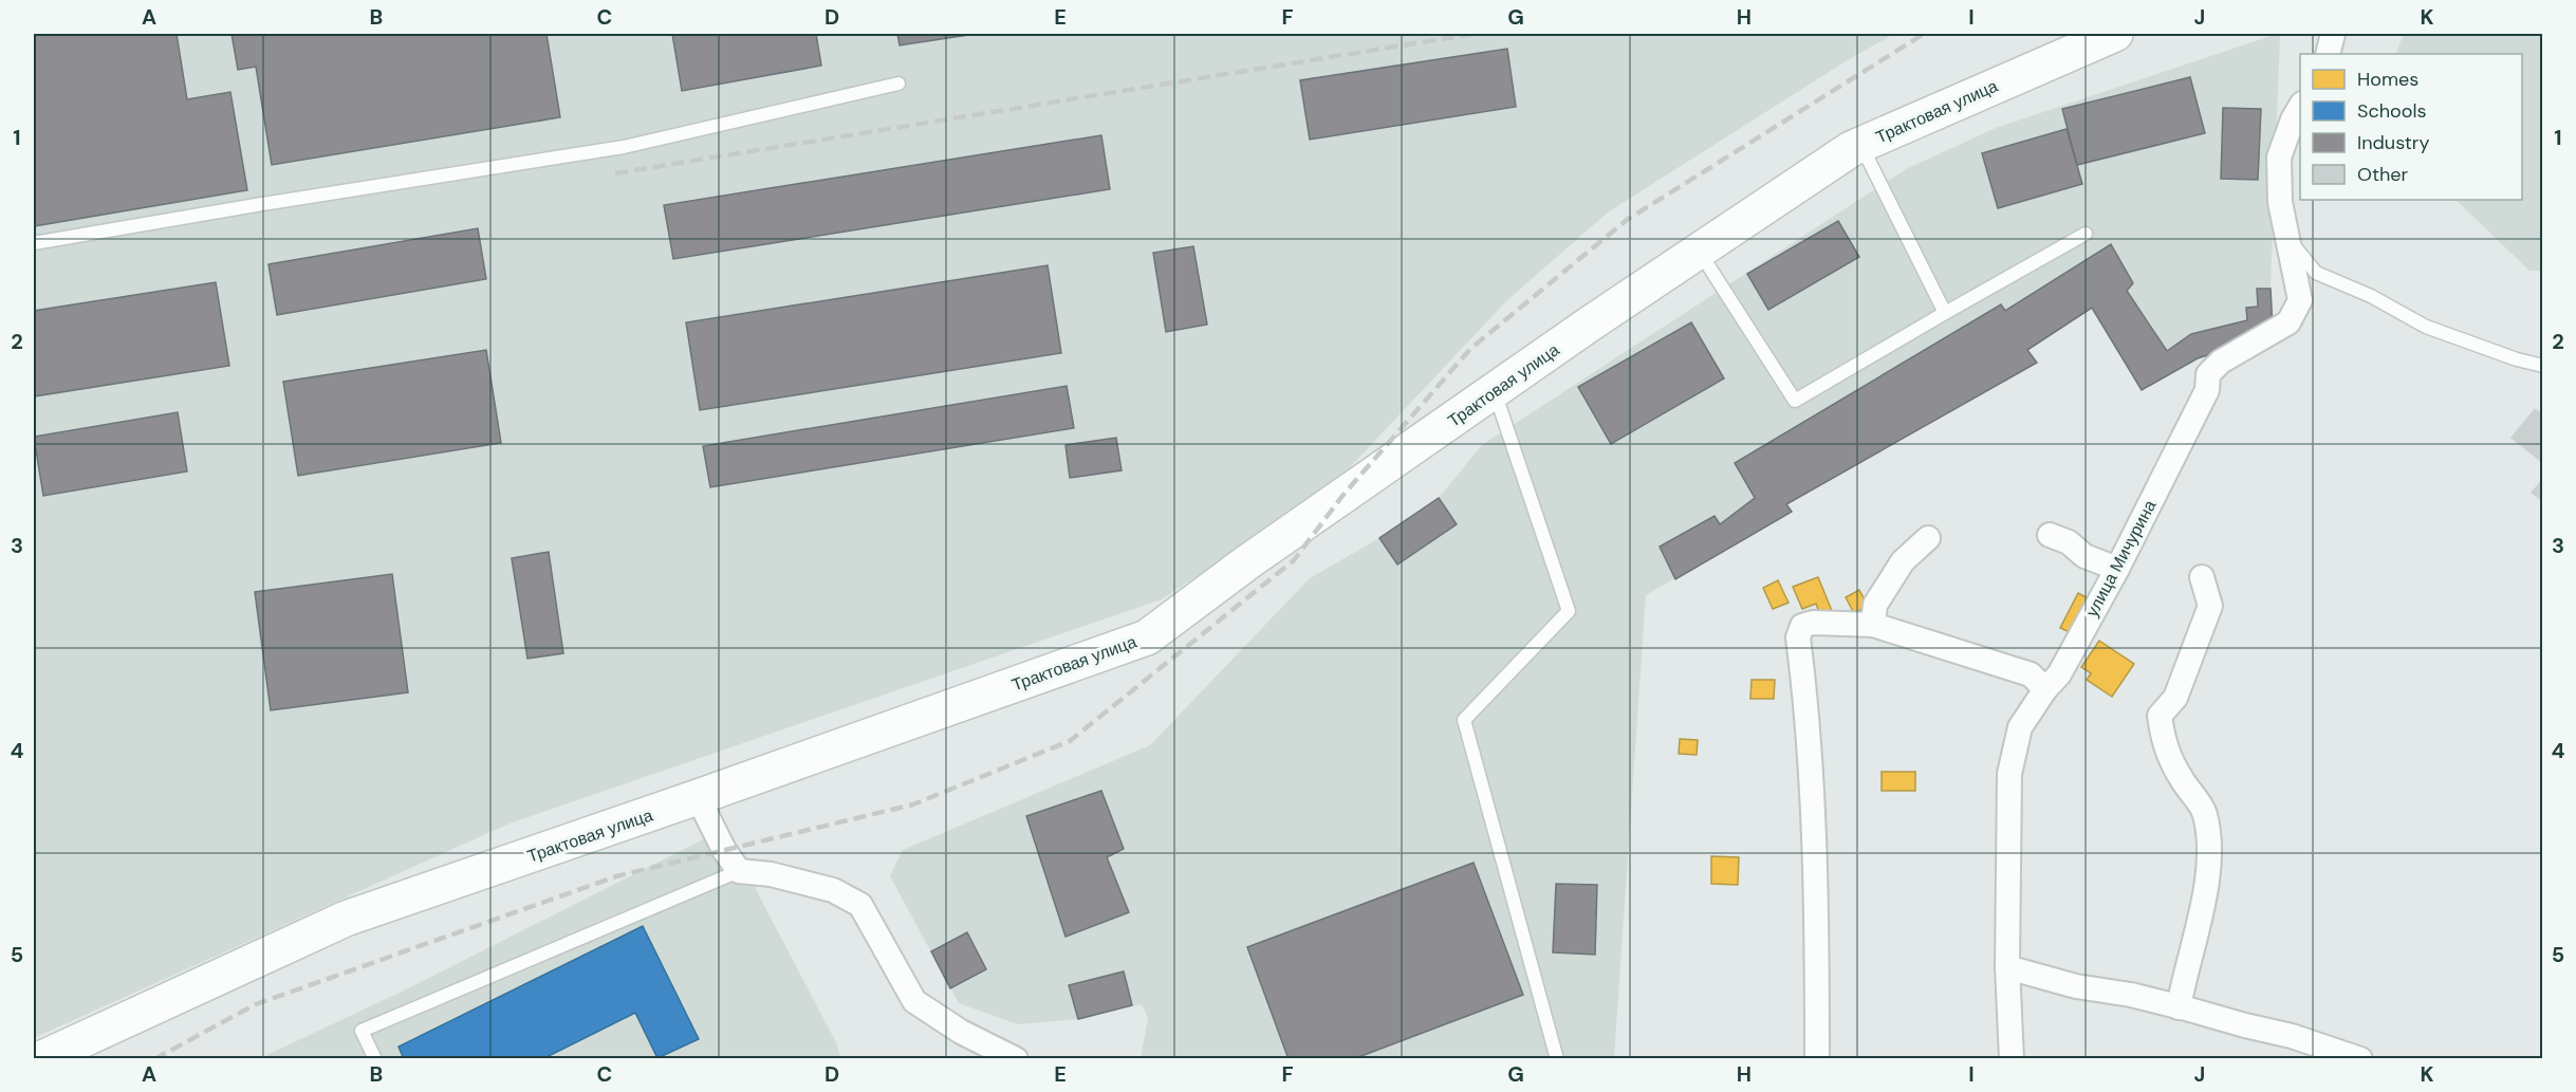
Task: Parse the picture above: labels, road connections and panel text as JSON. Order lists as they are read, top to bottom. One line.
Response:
{"streets":{"main road":["Трактовая улица"],"street":["улица Мичурина"]},"legend":["Homes","Schools","Industry","Other"],"grid":{"columns":["A","B","C","D","E","F","G","H","I","J","K"],"rows":["1","2","3","4","5"]}}
